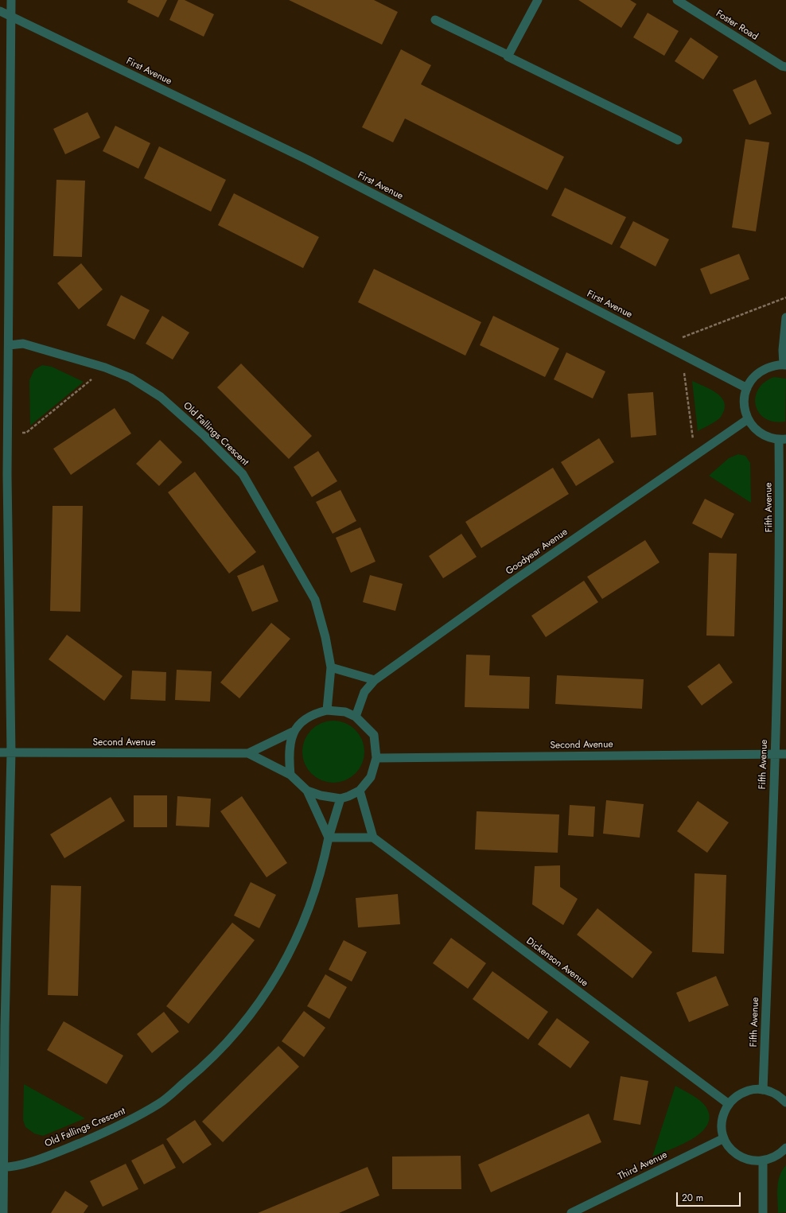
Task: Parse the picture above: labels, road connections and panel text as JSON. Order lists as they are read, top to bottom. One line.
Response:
{"streets":{"street":["Foster Road","First Avenue","Old Fallings Crescent","Fifth Avenue","Goodyear Avenue","Second Avenue","Dickenson Avenue","Third Avenue"]},"crossings":[["Old Fallings Crescent","Goodyear Avenue"],["Old Fallings Crescent","Second Avenue"],["Fifth Avenue","Second Avenue"],["Goodyear Avenue","Second Avenue"]],"scale_bar":"20 m"}
